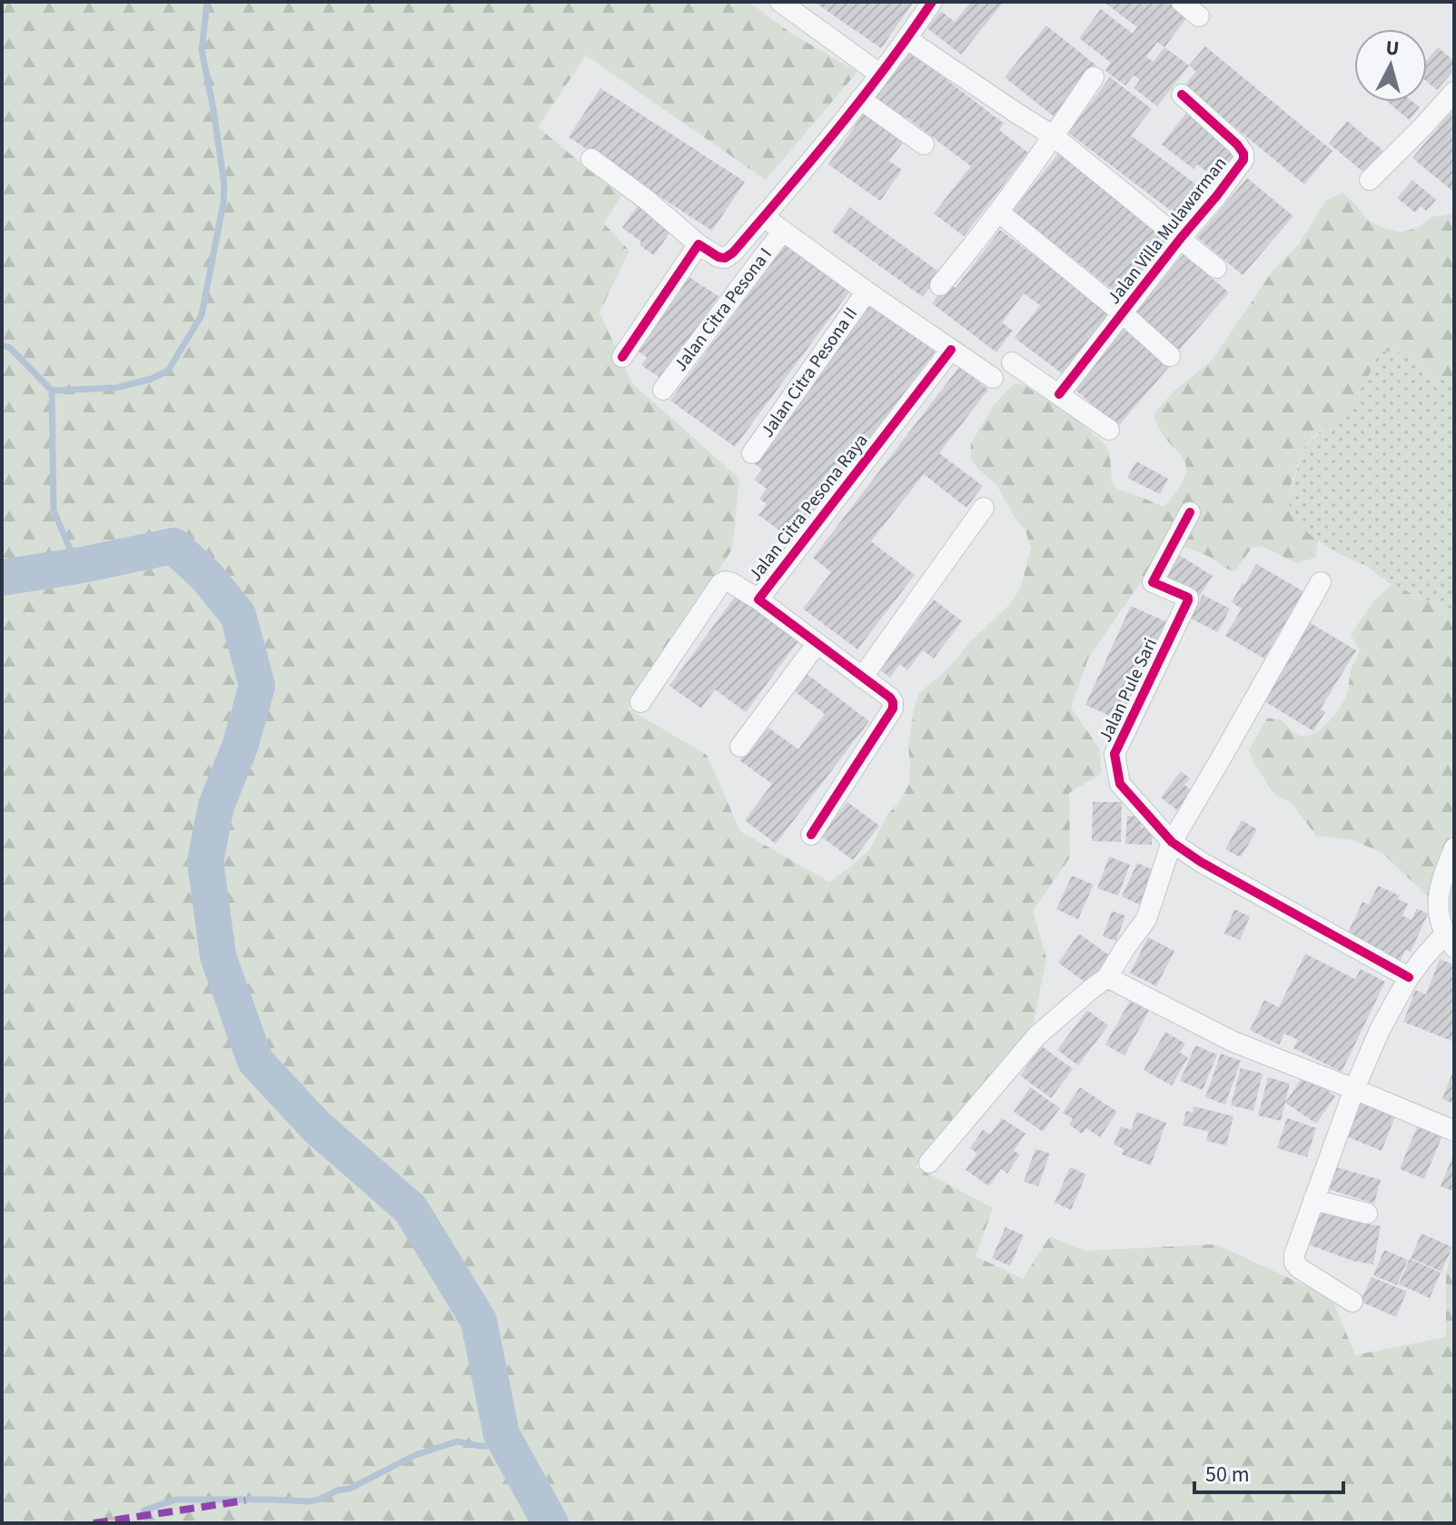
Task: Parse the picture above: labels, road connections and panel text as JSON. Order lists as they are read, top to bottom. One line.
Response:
{"streets":{"street":["Jalan Villa Mulawarman","Jalan Citra Pesona I","Jalan Citra Pesona II","Jalan Citra Pesona Raya","Jalan Pule Sari"]},"scale_bar":"50 m","north":"top"}
